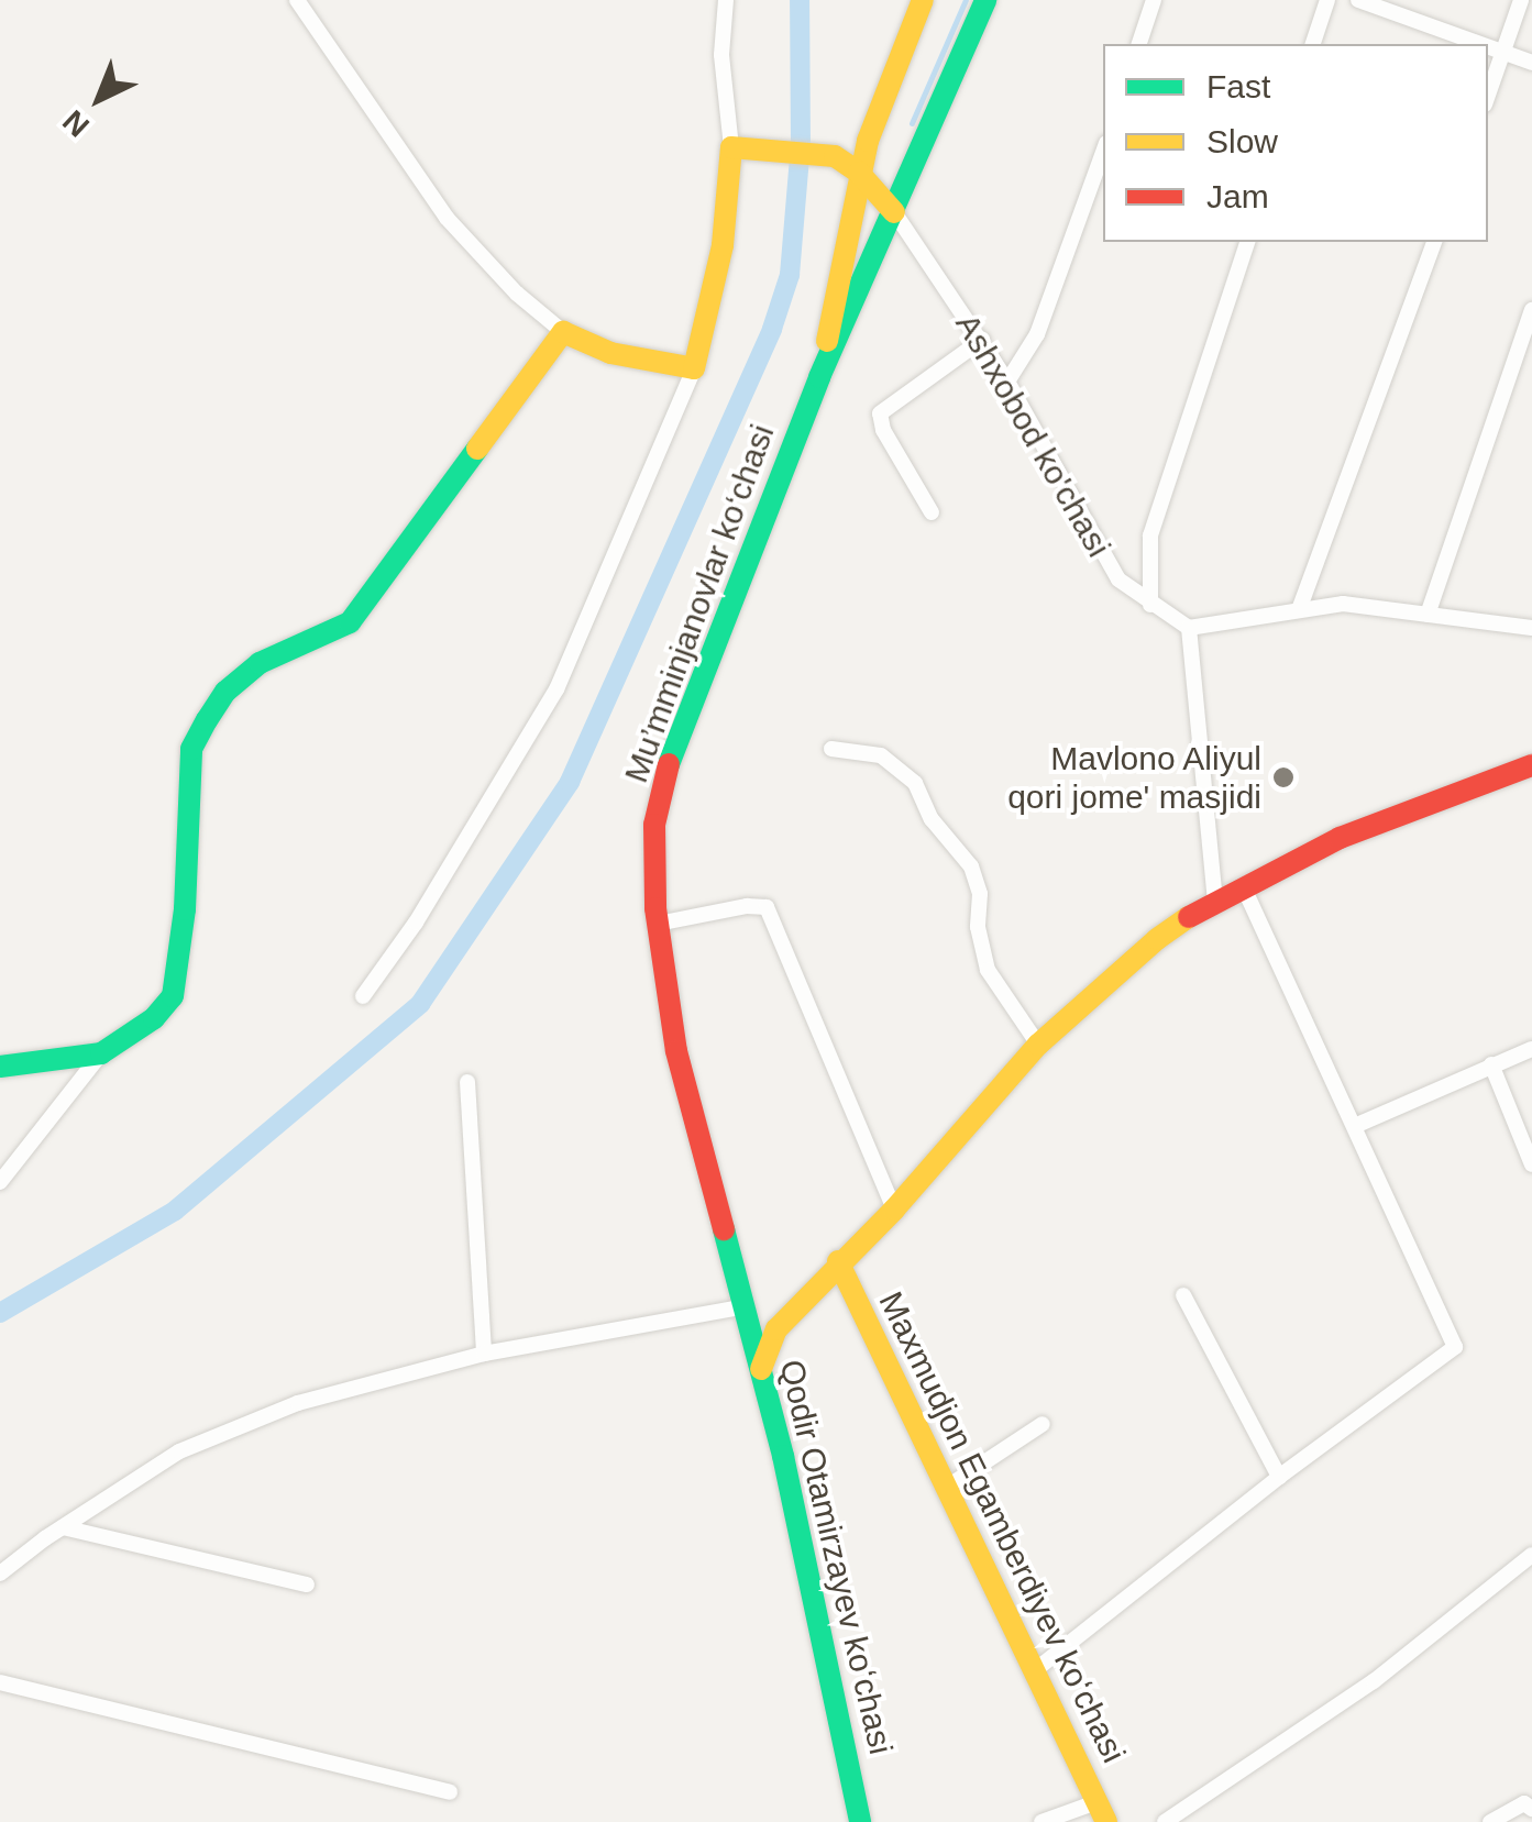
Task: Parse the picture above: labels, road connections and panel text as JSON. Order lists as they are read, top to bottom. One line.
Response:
{"streets":{"main road":["Mu’mminjanovlar ko‘chasi","Maxmudjon Egamberdiyev koʻchasi","Qodir Otamirzayev koʻchasi"],"street":["Ashxobod ko'chasi"]},"crossings":[["Ashxobod ko'chasi","Mu’mminjanovlar ko‘chasi"],["Mu’mminjanovlar ko‘chasi","Qodir Otamirzayev koʻchasi"]],"places":["Mavlono Aliyul qori jome' masjidi"],"legend":["Fast","Slow","Jam"],"north":"bottom left"}
